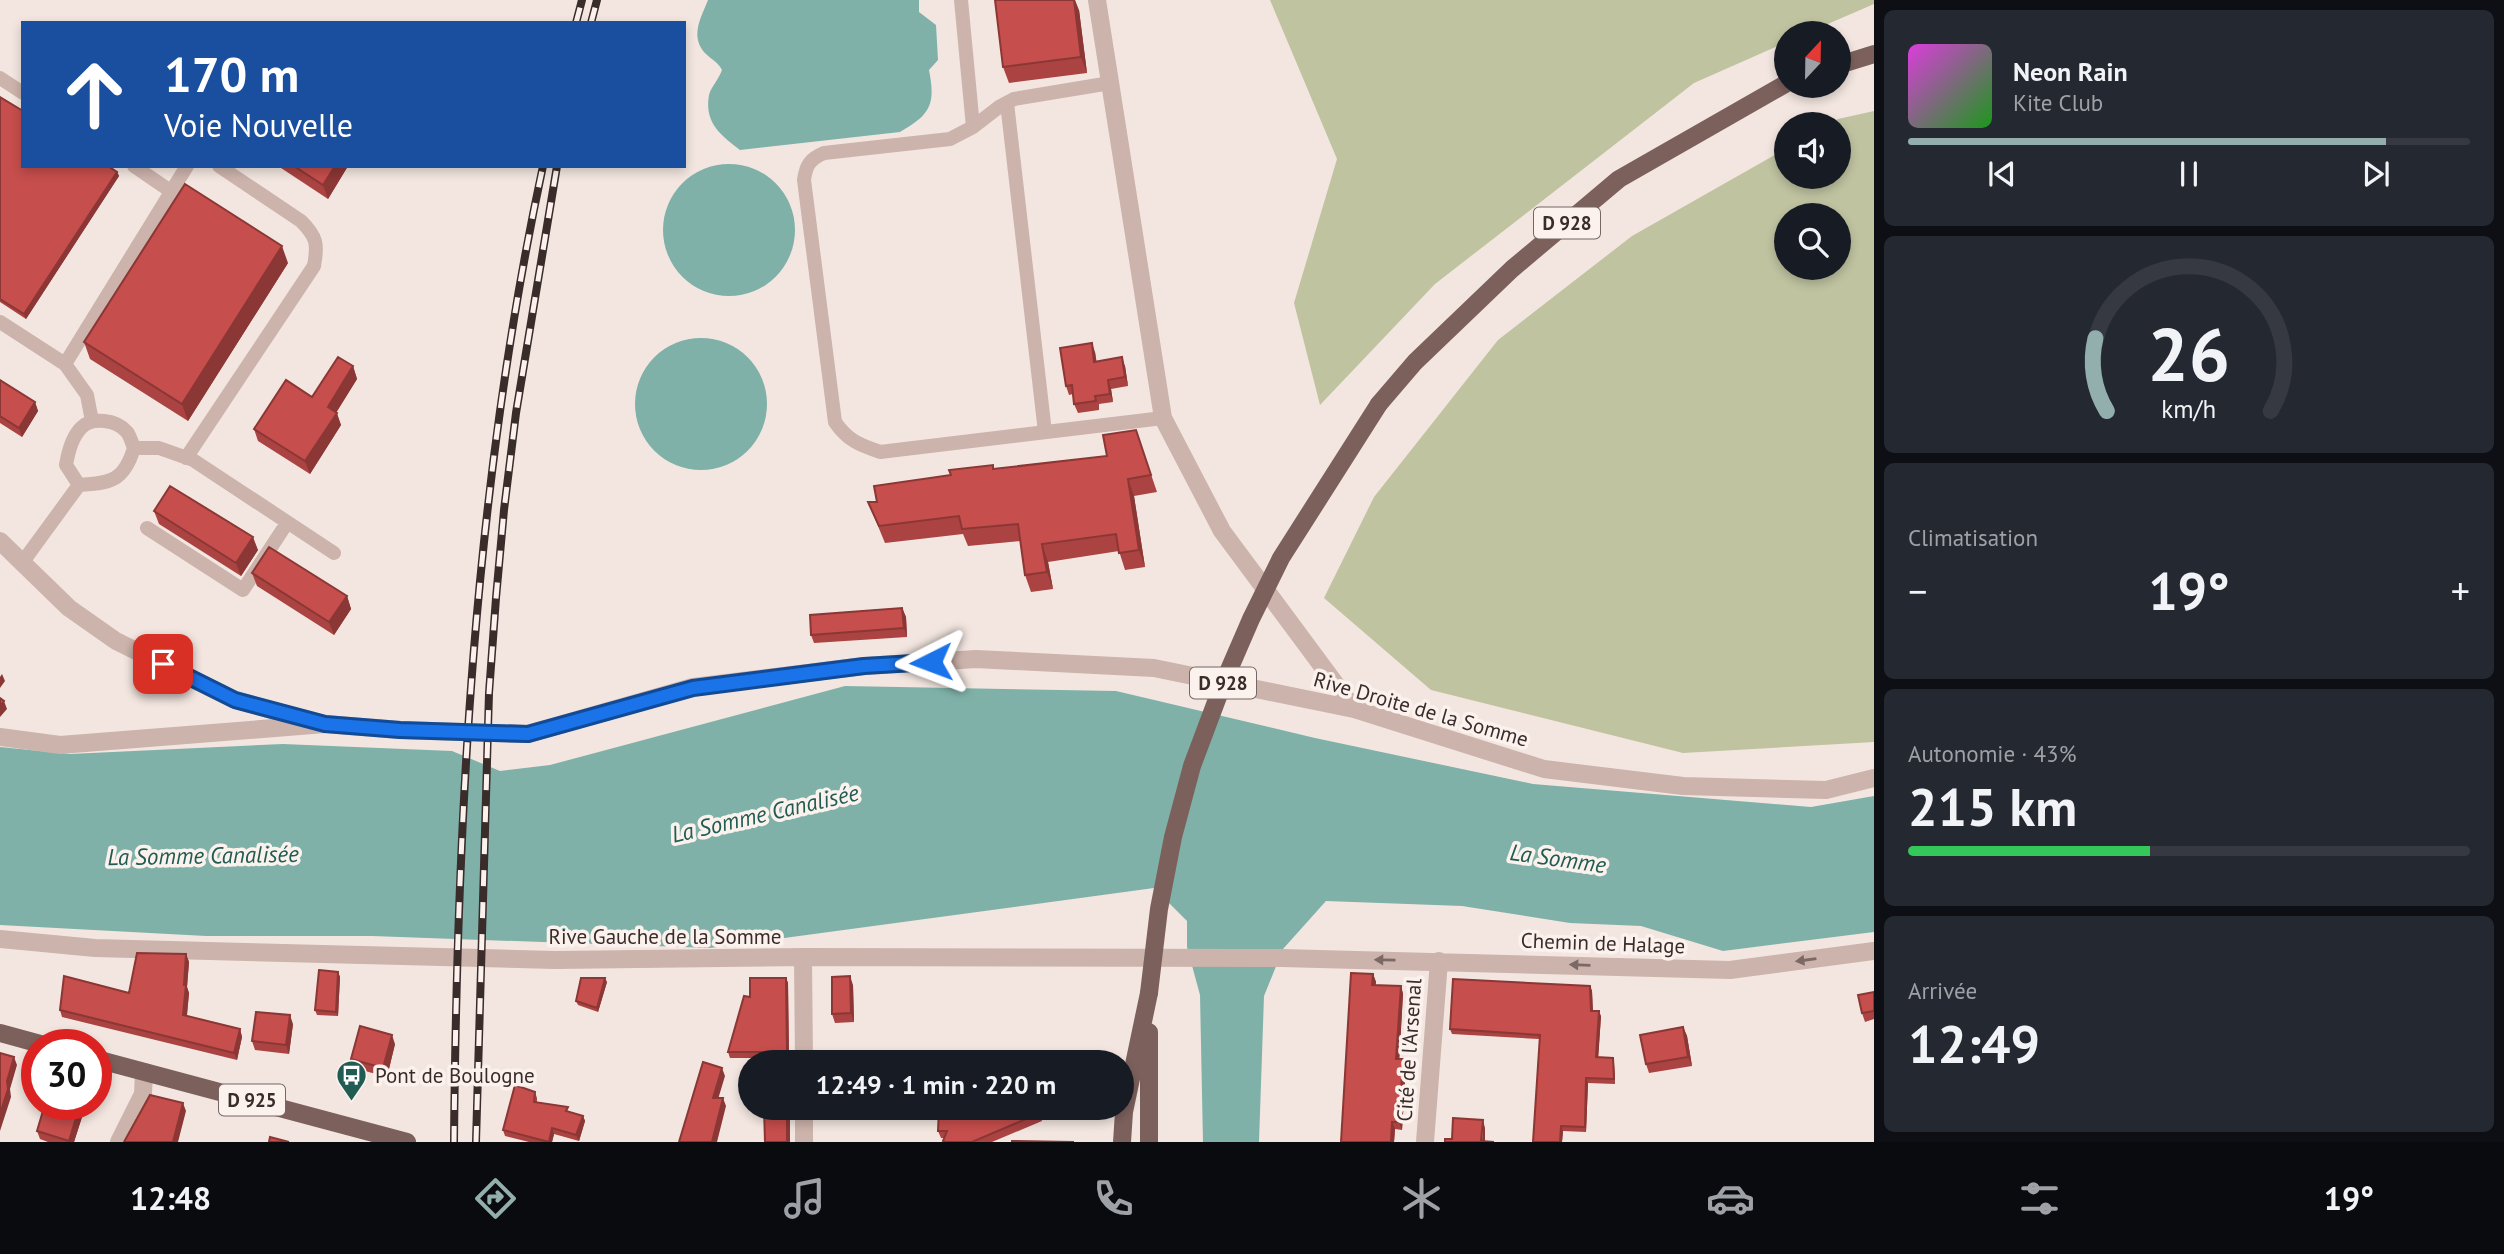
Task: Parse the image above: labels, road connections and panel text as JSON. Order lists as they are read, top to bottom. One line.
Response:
{"streets":{"main road":["D 928","D 925"],"street":["Rive Droite de la Somme","Rive Gauche de la Somme","Chemin de Halage","Cité de l'Arsenal"]},"crossings":[["Rive Gauche de la Somme","Chemin de Halage"],["Chemin de Halage","Cité de l'Arsenal"]],"one_way":["Chemin de Halage"],"water":["La Somme Canalisée","La Somme"],"places":{"bus stop":["Pont de Boulogne"]},"north":"top","page":{"turn":["170 m","Voie Nouvelle"],"song":["Neon Rain","Kite Club"],"tile":["Climatisation",["Autonomie · 43%","215 km"],["Arrivée","12:49"]],"heat":["−","19°","+"],"limit":"30","trip":"12:49 · 1 min · 220 m","tabs":["12:48","19°"],"gauge":["26","km/h"]}}
